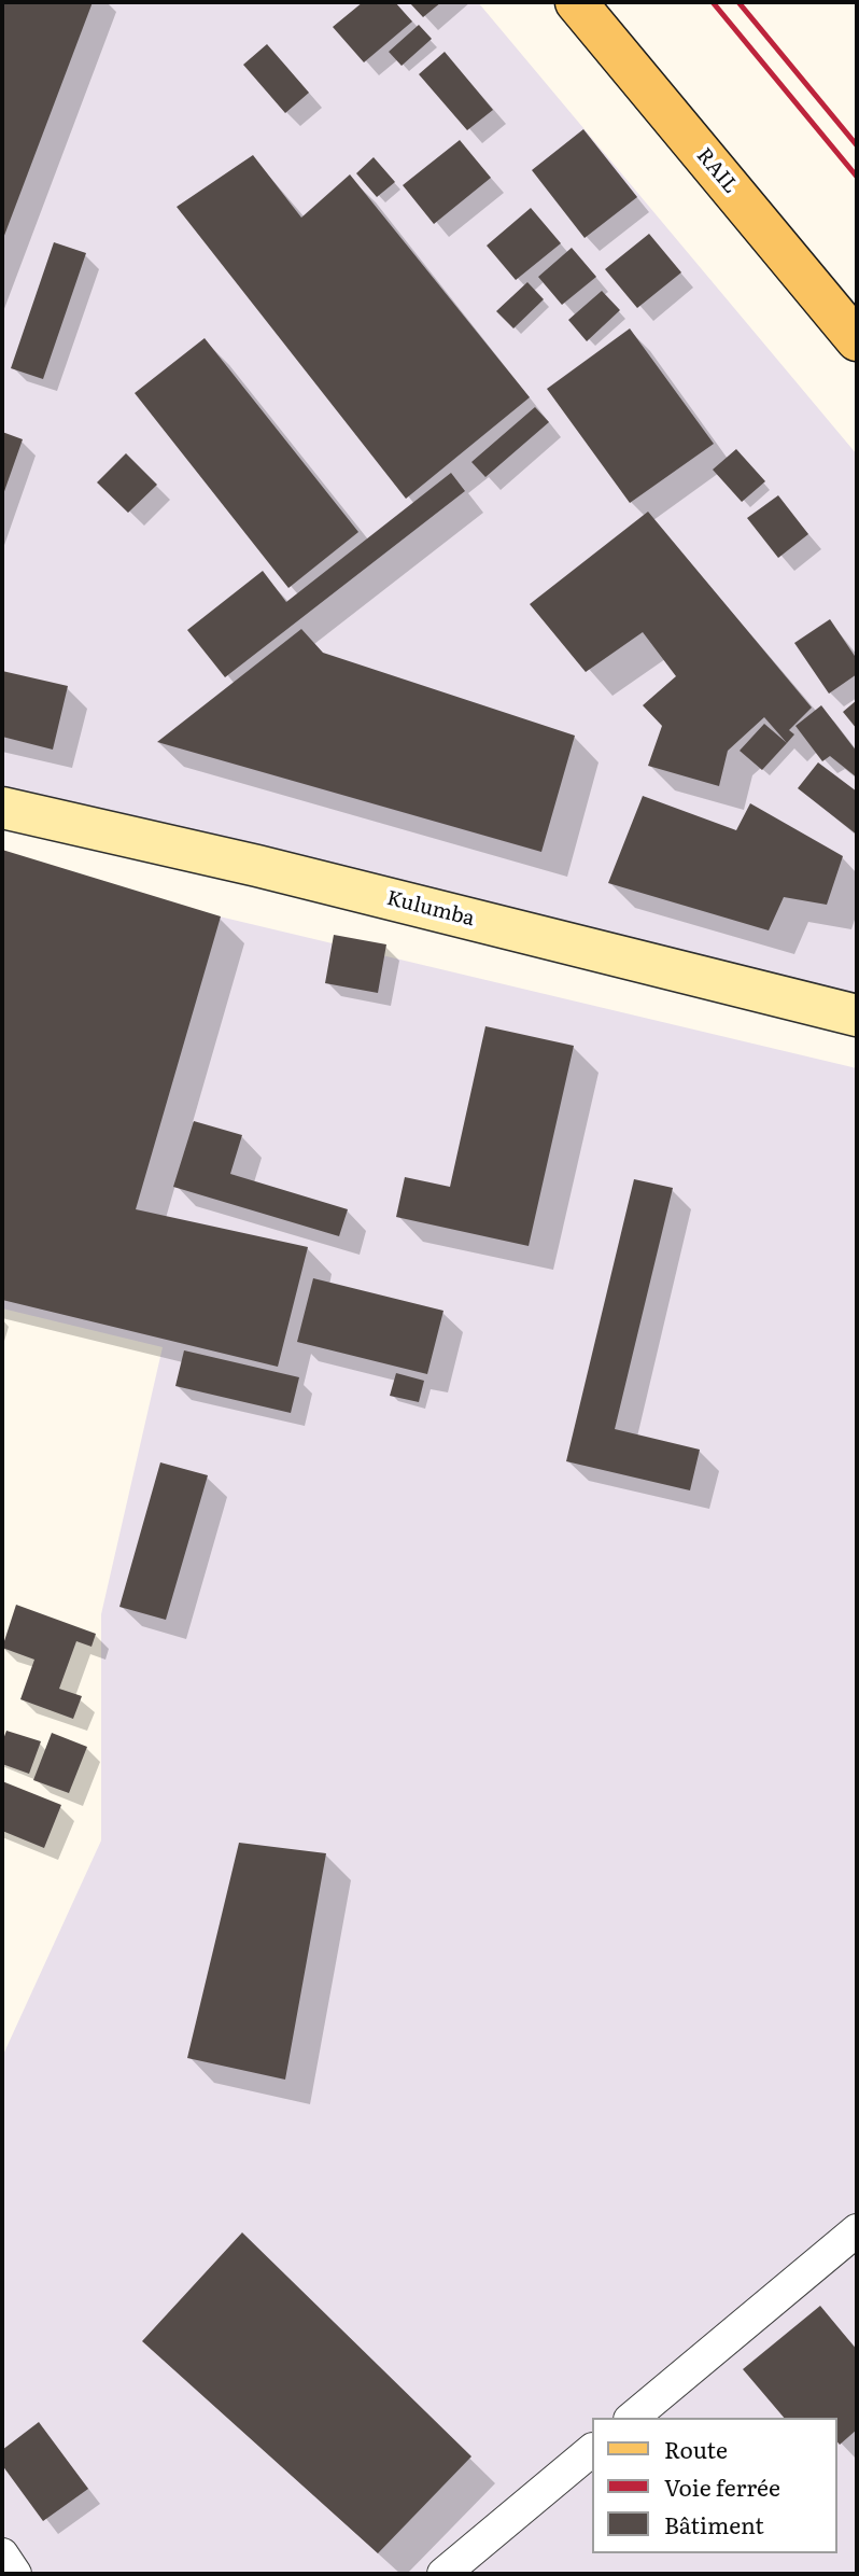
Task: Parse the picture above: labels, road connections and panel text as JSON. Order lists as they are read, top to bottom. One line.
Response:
{"streets":{"main road":["RAIL"],"street":["Kulumba"]},"legend":["Route","Voie ferrée","Bâtiment"]}
